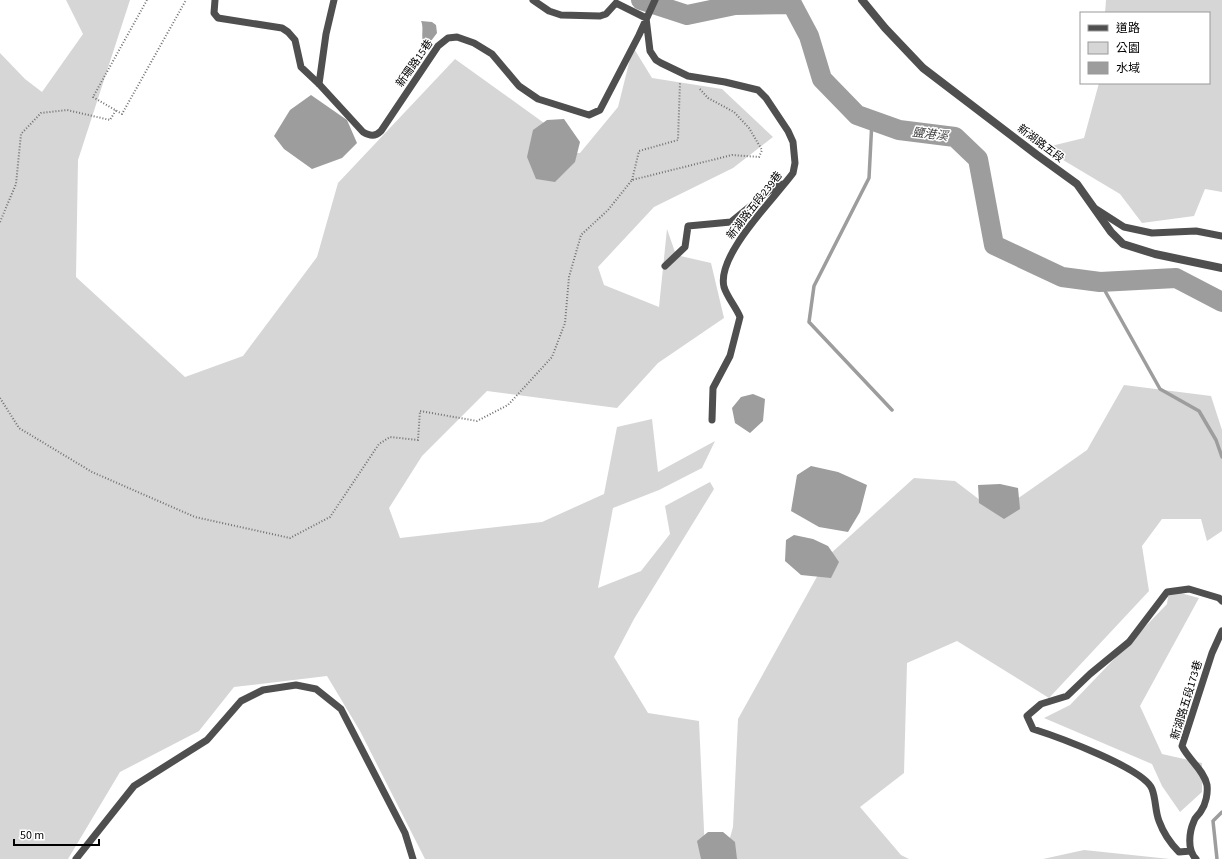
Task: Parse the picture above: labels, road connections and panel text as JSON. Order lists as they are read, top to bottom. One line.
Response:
{"streets":{"street":["新湖路五段"],"lane":["新珊路15巷","新湖路五段239巷","新湖路五段173巷"]},"crossings":[["新珊路15巷","新湖路五段239巷"]],"water":["鹽港溪"],"legend":["道路","公園","水域"],"scale_bar":"50 m"}
